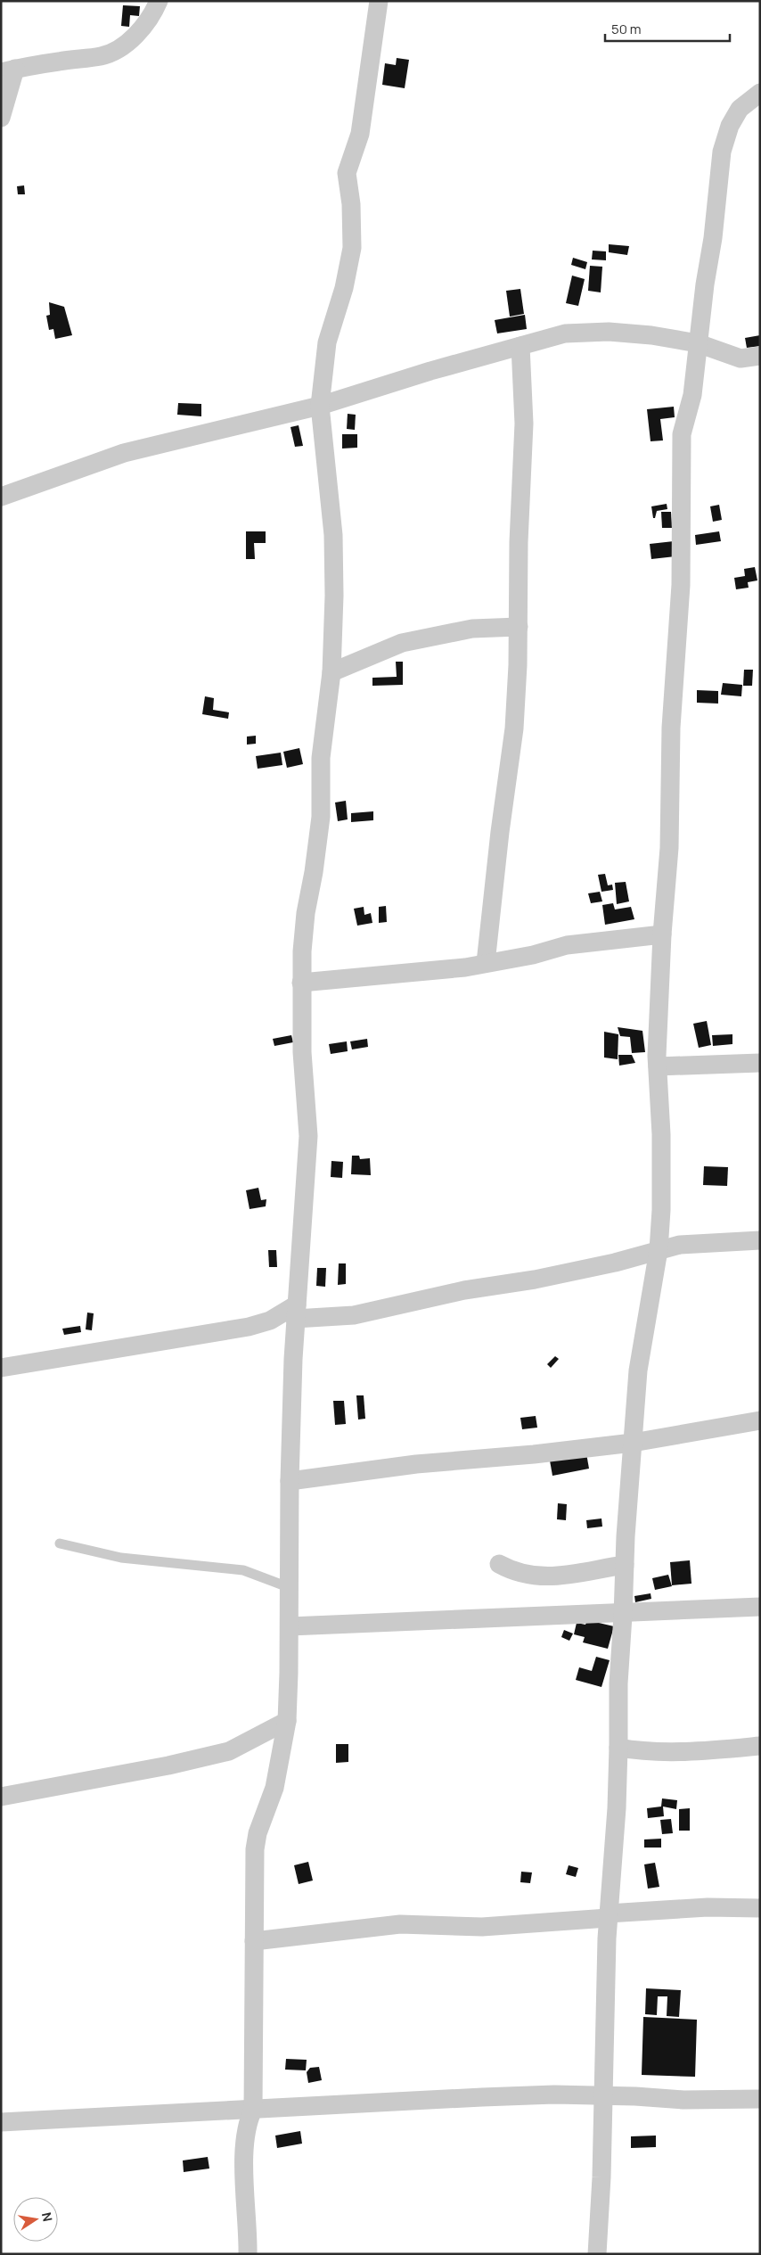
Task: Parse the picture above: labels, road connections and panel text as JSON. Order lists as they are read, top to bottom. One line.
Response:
{"scale_bar":"50 m","north":"right"}
